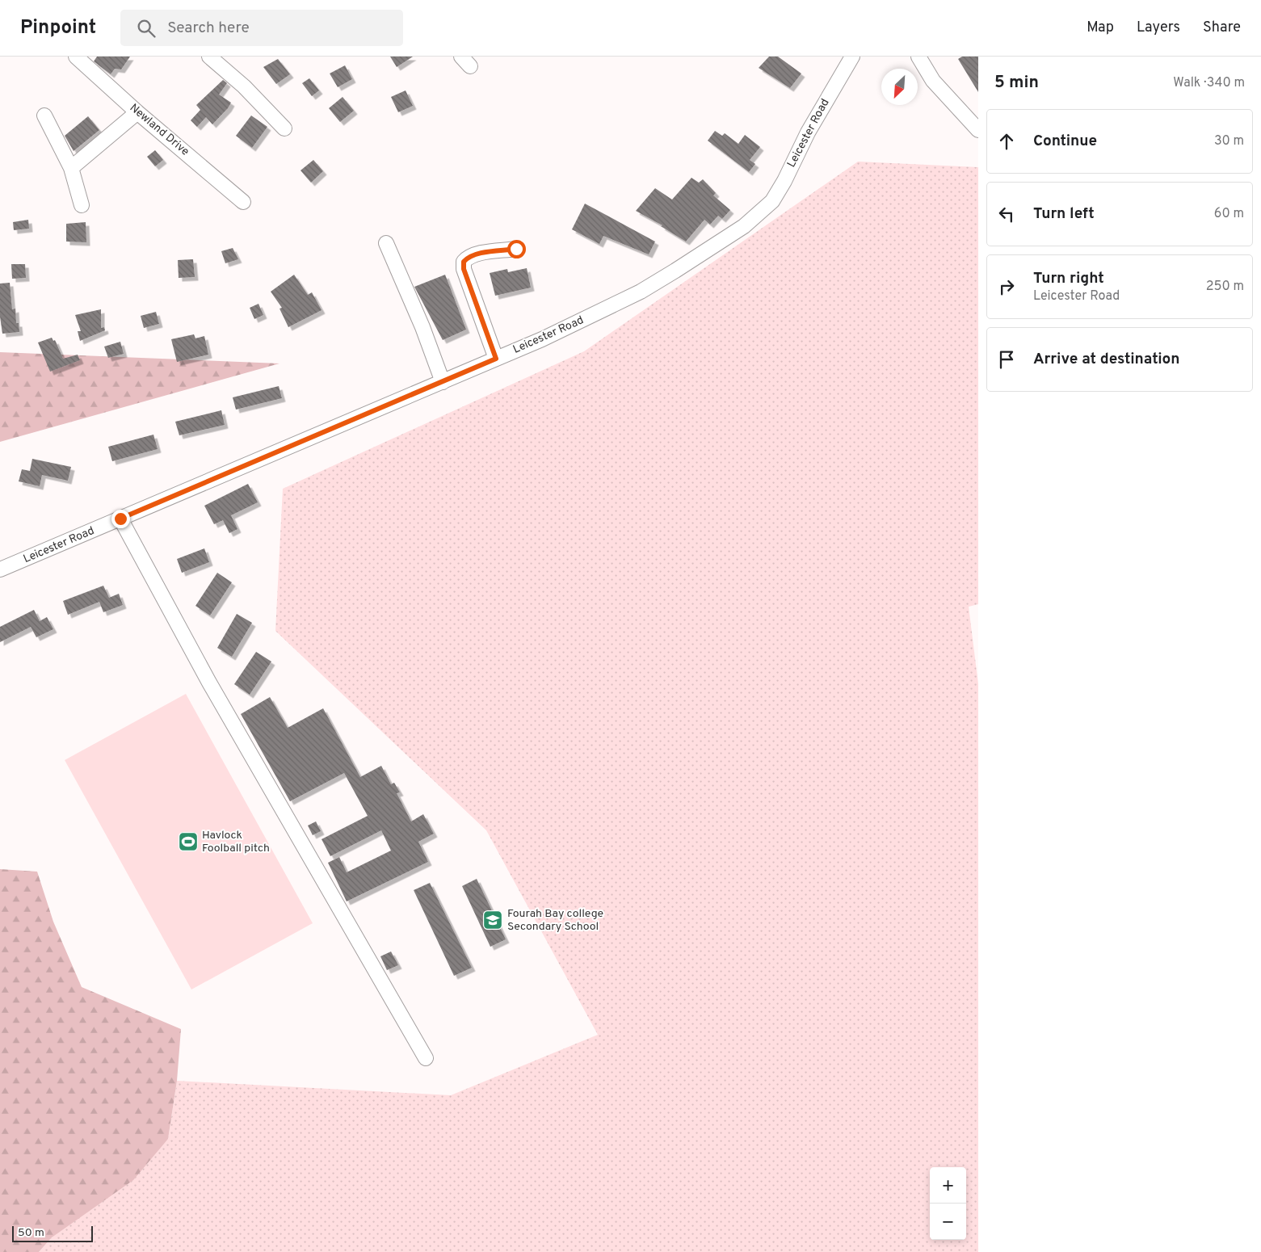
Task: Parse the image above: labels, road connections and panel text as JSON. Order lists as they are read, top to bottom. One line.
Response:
{"streets":{"street":["Newland Drive","Leicester Road"]},"places":{"sports":["Havlock Foolball pitch"],"school or university":["Fourah Bay college Secondary School"]},"scale_bar":"50 m","north":"bottom left","page":{"header":"Pinpoint","search":"Search here","nav":["Map","Layers","Share"],"heading":["5 min","Walk · 340 m"],"list":[["Continue","30 m"],["Turn left","60 m"],["Turn right","Leicester Road","250 m"],"Arrive at destination"],"map_buttons":["+","−"],"scale":"50 m"}}
